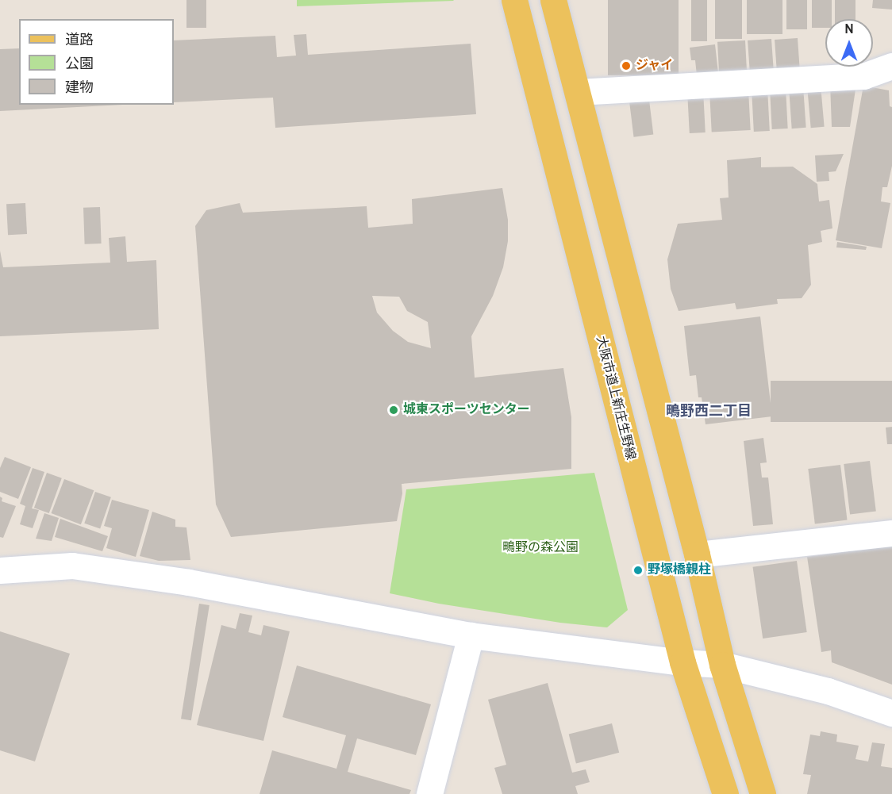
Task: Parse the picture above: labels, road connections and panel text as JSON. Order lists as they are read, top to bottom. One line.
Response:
{"streets":{"main road":["大阪市道上新庄生野線"]},"districts":["鴫野西二丁目"],"parks":["鴫野の森公園"],"places":["ジャイ","城東スポーツセンター","野塚橋親柱"],"legend":["道路","公園","建物"],"north":"top"}
